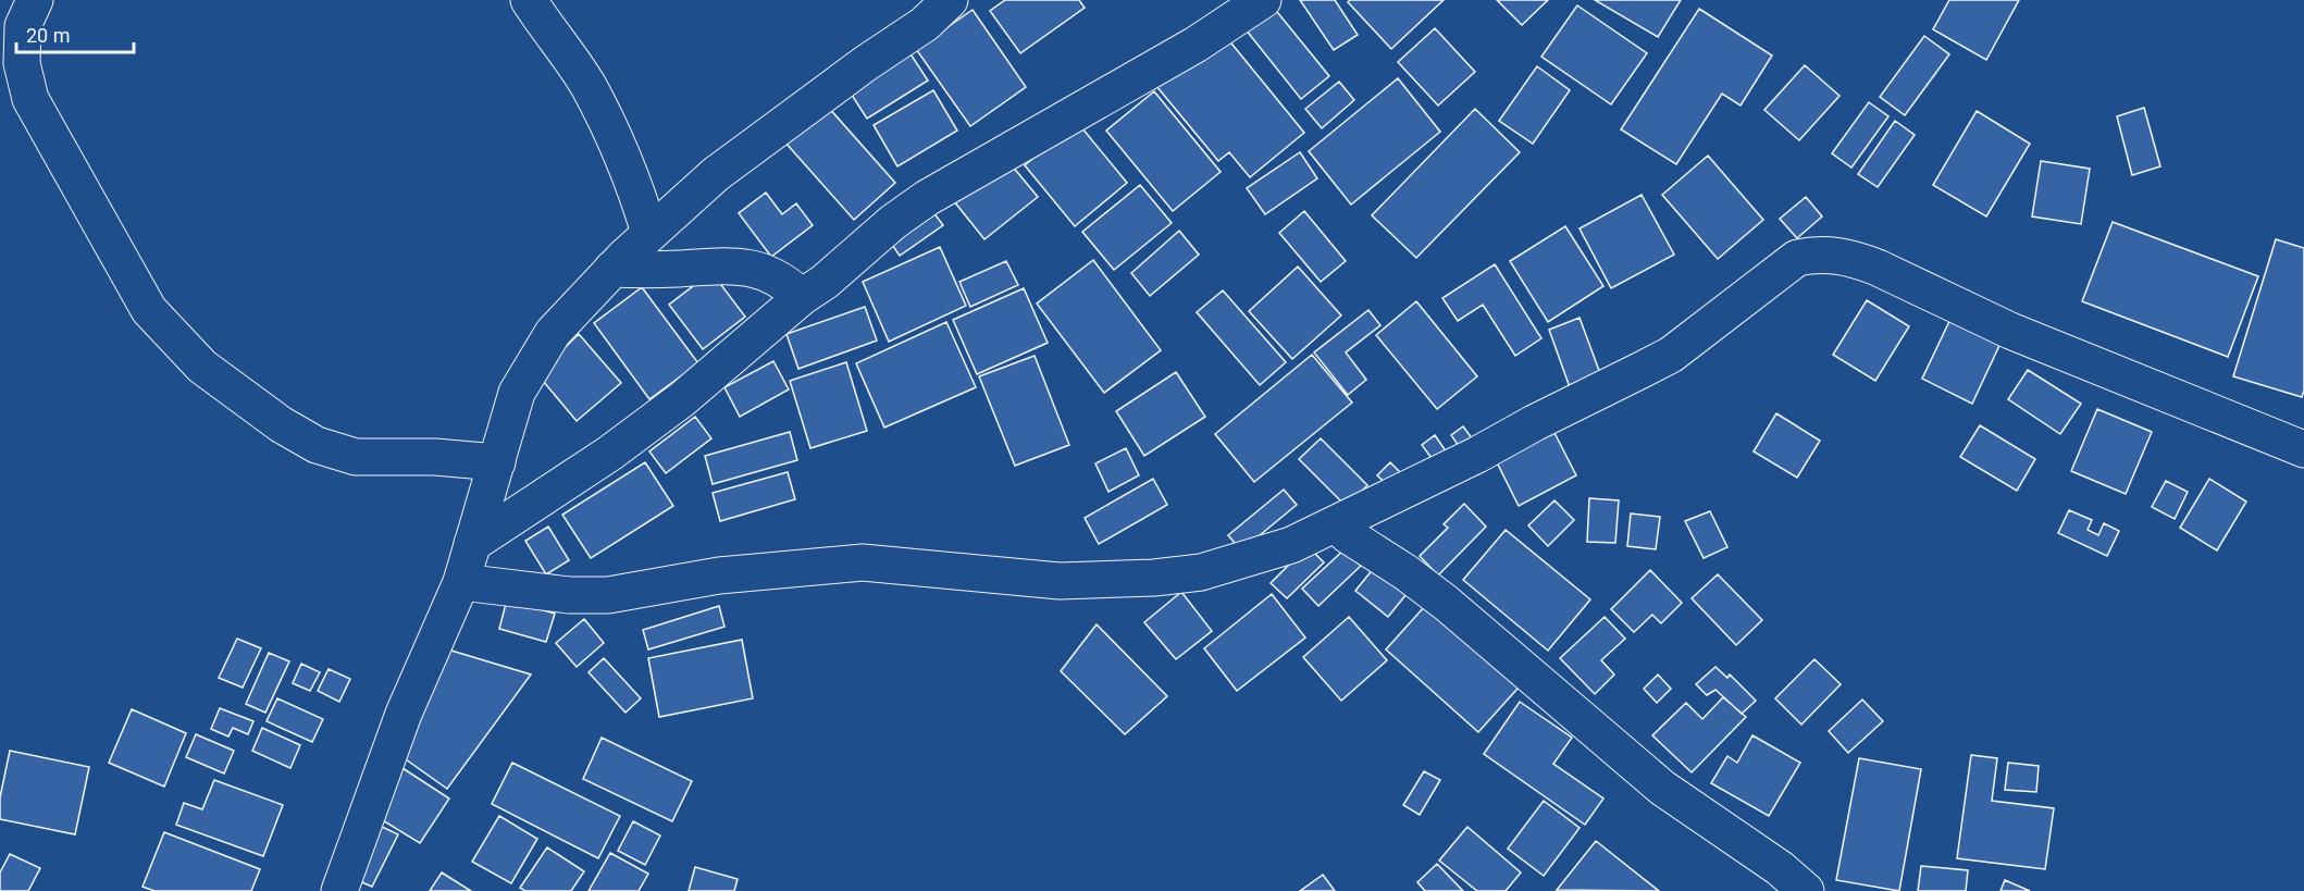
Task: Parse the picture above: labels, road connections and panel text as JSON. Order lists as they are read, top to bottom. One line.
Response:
{"scale_bar":"20 m"}
